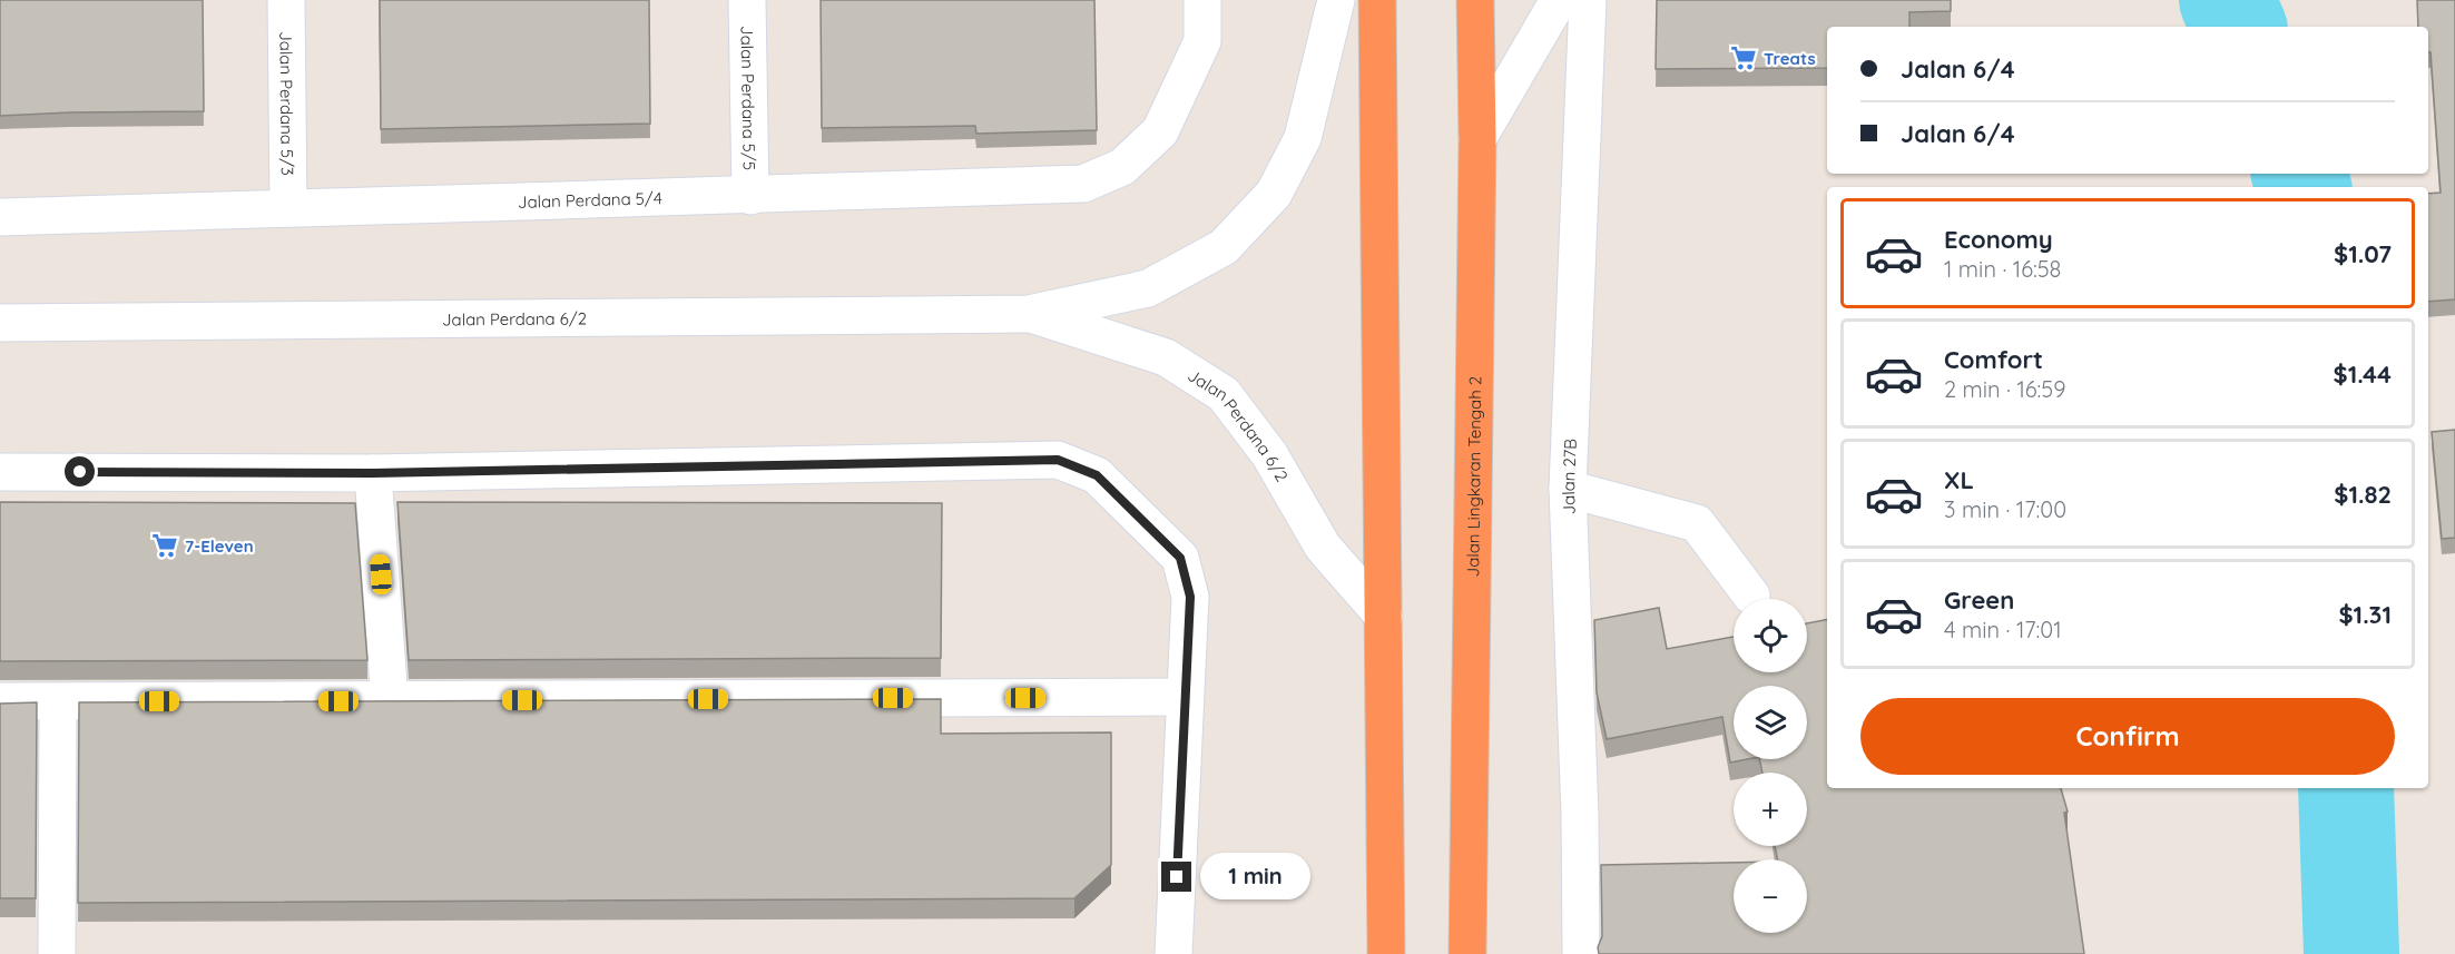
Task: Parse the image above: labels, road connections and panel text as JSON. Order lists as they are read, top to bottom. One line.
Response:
{"streets":{"highway":["Jalan Lingkaran Tengah 2"],"street":["Jalan Perdana 5/5","Jalan Perdana 5/3","Jalan Perdana 5/4","Jalan Perdana 6/2","Jalan 27B"]},"crossings":[["Jalan Perdana 5/5","Jalan Perdana 5/4"],["Jalan Perdana 5/3","Jalan Perdana 5/4"]],"places":{"supermarket":["Treats","7-Eleven"]},"page":{"banner":["Jalan 6/4","Jalan 6/4"],"list":[{"name":"Economy","note":"1 min · 16:58","value":"$1.07"},{"name":"Comfort","note":"2 min · 16:59","value":"$1.44"},{"name":"XL","note":"3 min · 17:00","value":"$1.82"},{"name":"Green","note":"4 min · 17:01","value":"$1.31"}],"map_buttons":["+","−"],"buttons":"Confirm","bubble":"1 min"}}
